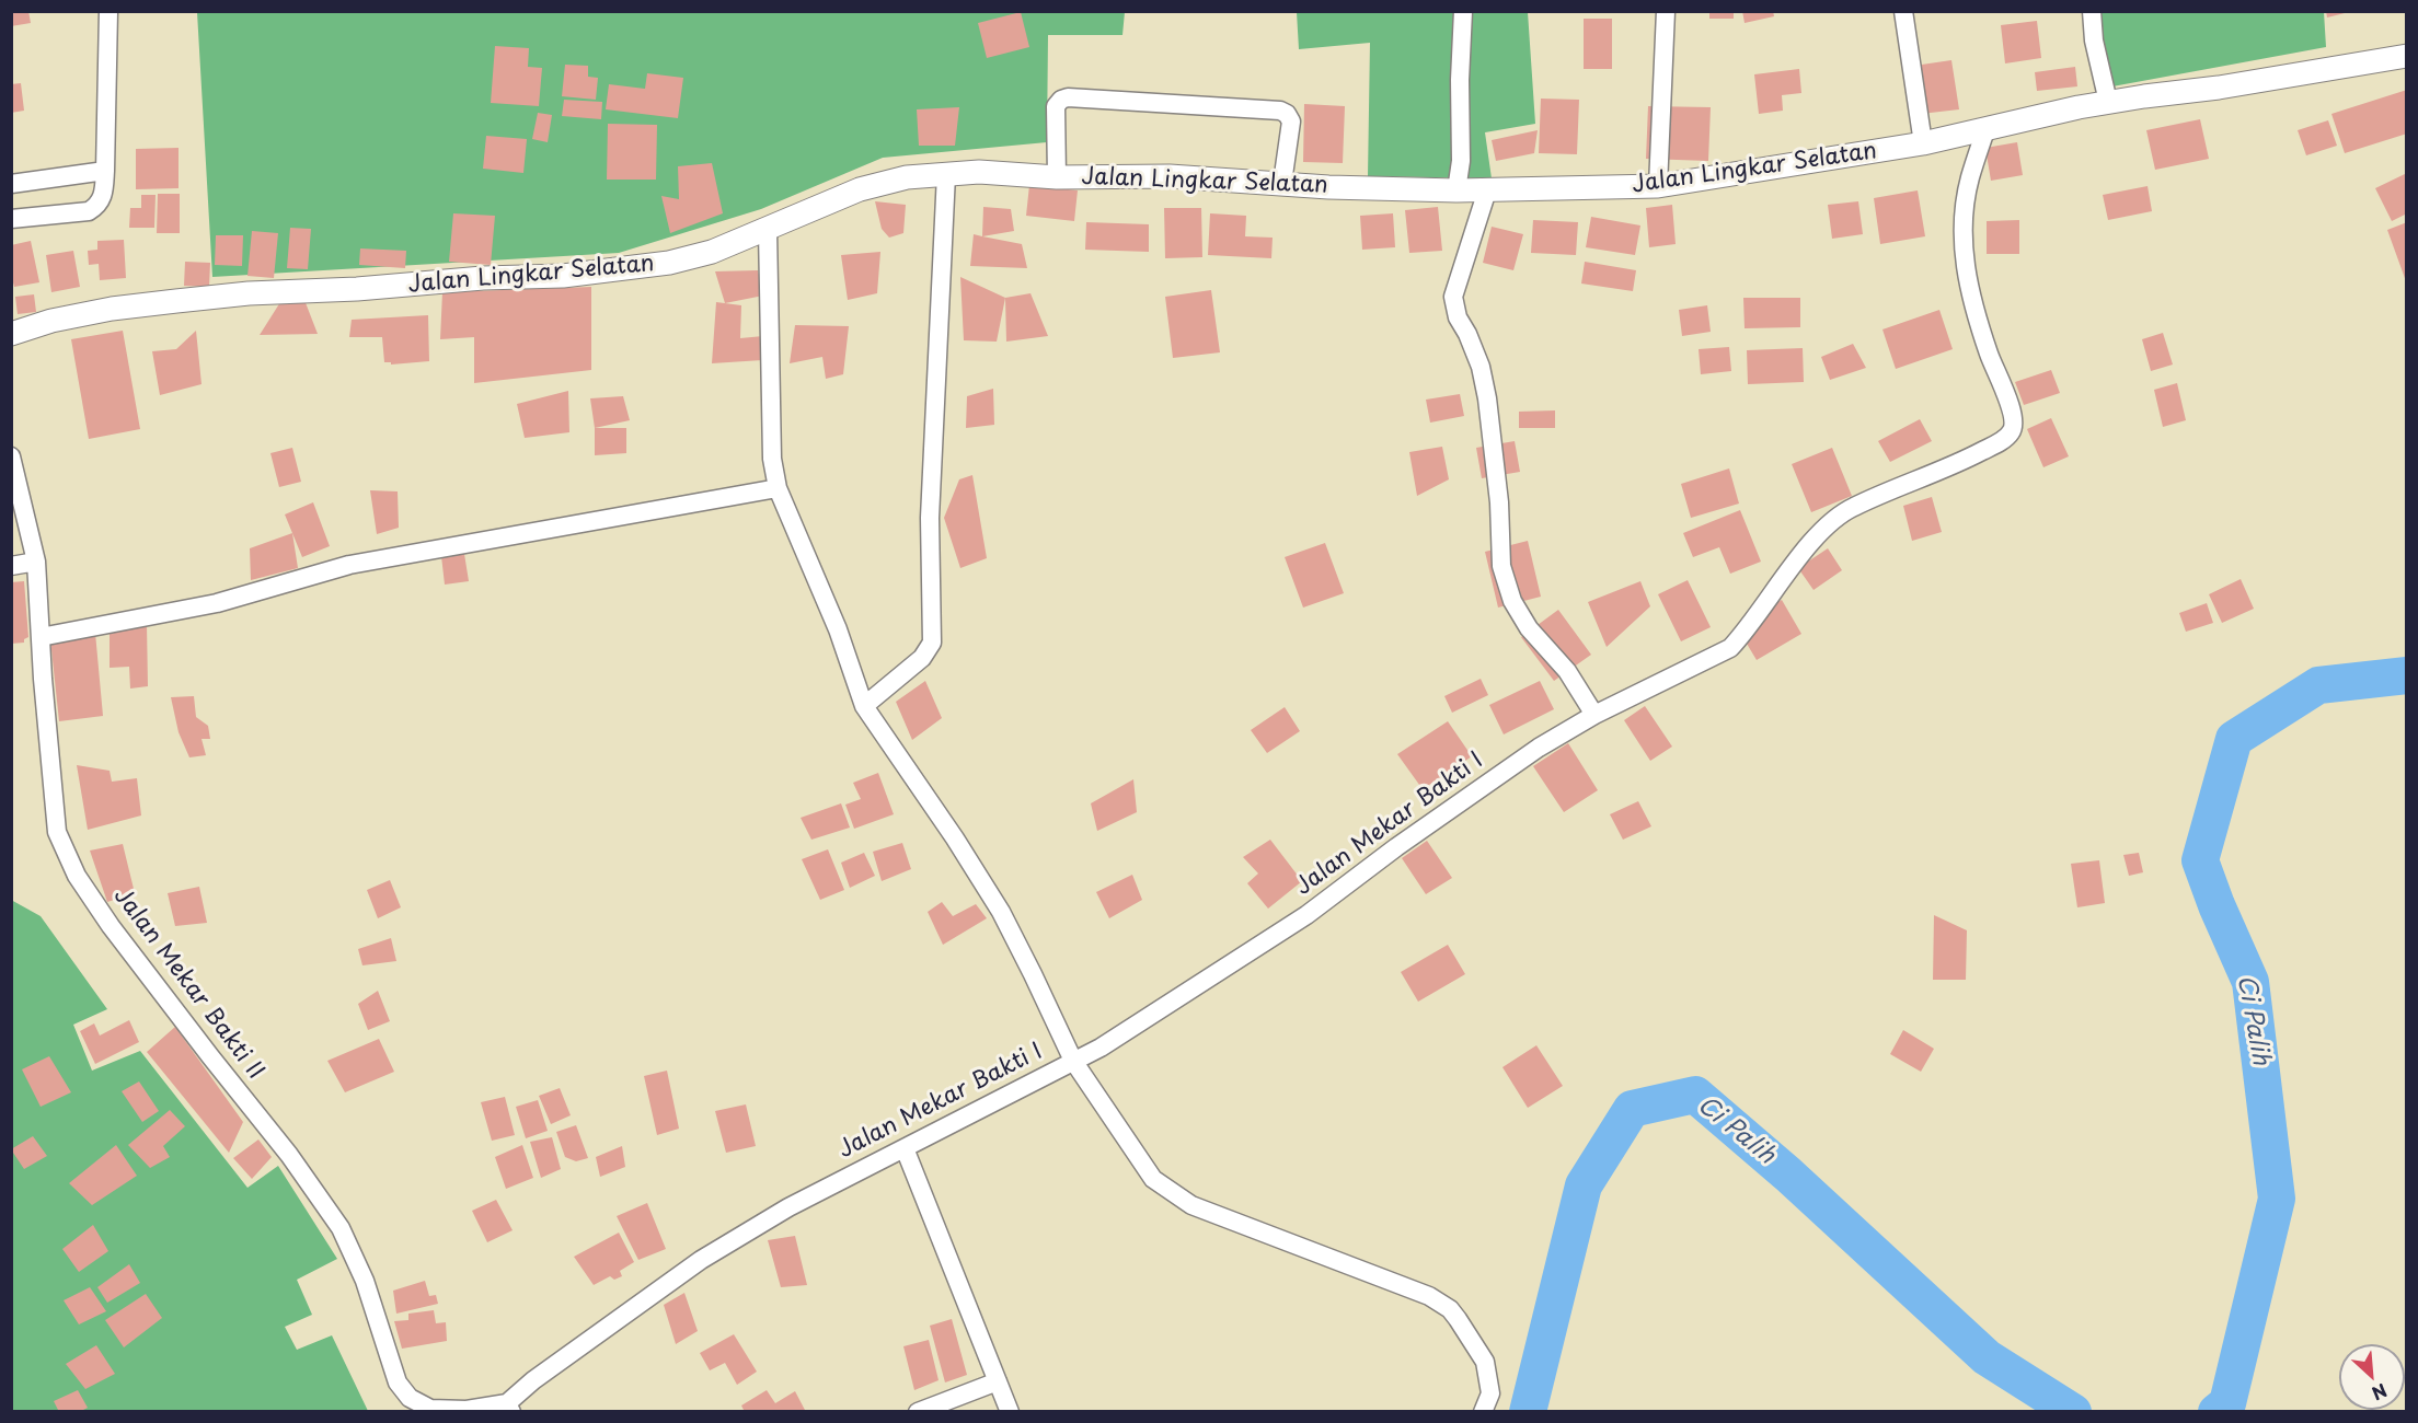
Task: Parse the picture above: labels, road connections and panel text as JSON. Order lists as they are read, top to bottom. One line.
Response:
{"streets":{"street":["Jalan Lingkar Selatan","Jalan Mekar Bakti I","Jalan Mekar Bakti II"]},"crossings":[["Jalan Lingkar Selatan","Jalan Mekar Bakti I"],["Jalan Mekar Bakti I","Jalan Mekar Bakti II"]],"water":["Ci Palih"],"north":"bottom right"}
